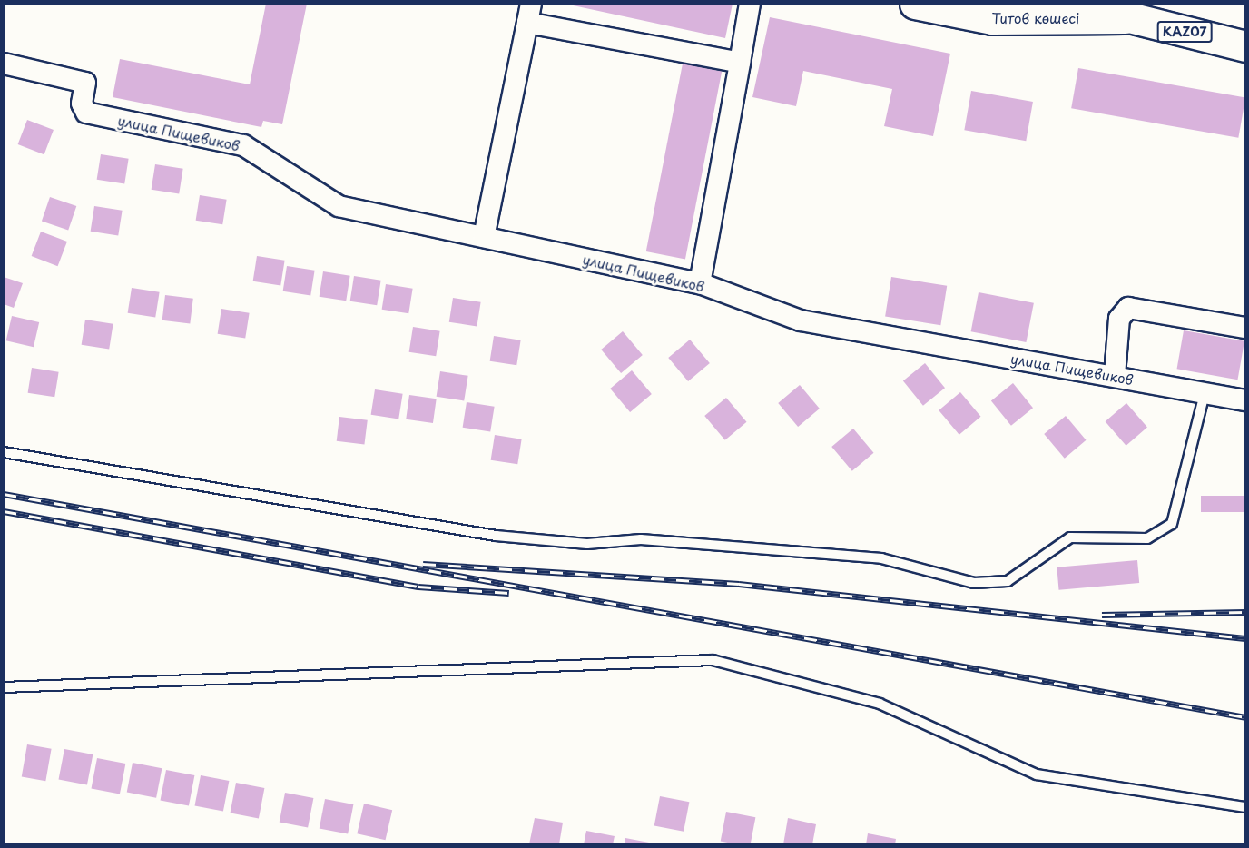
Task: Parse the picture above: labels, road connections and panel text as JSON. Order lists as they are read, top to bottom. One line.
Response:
{"streets":{"highway":["Титов көшесі","KAZ07"],"street":["улица Пищевиков"]}}
